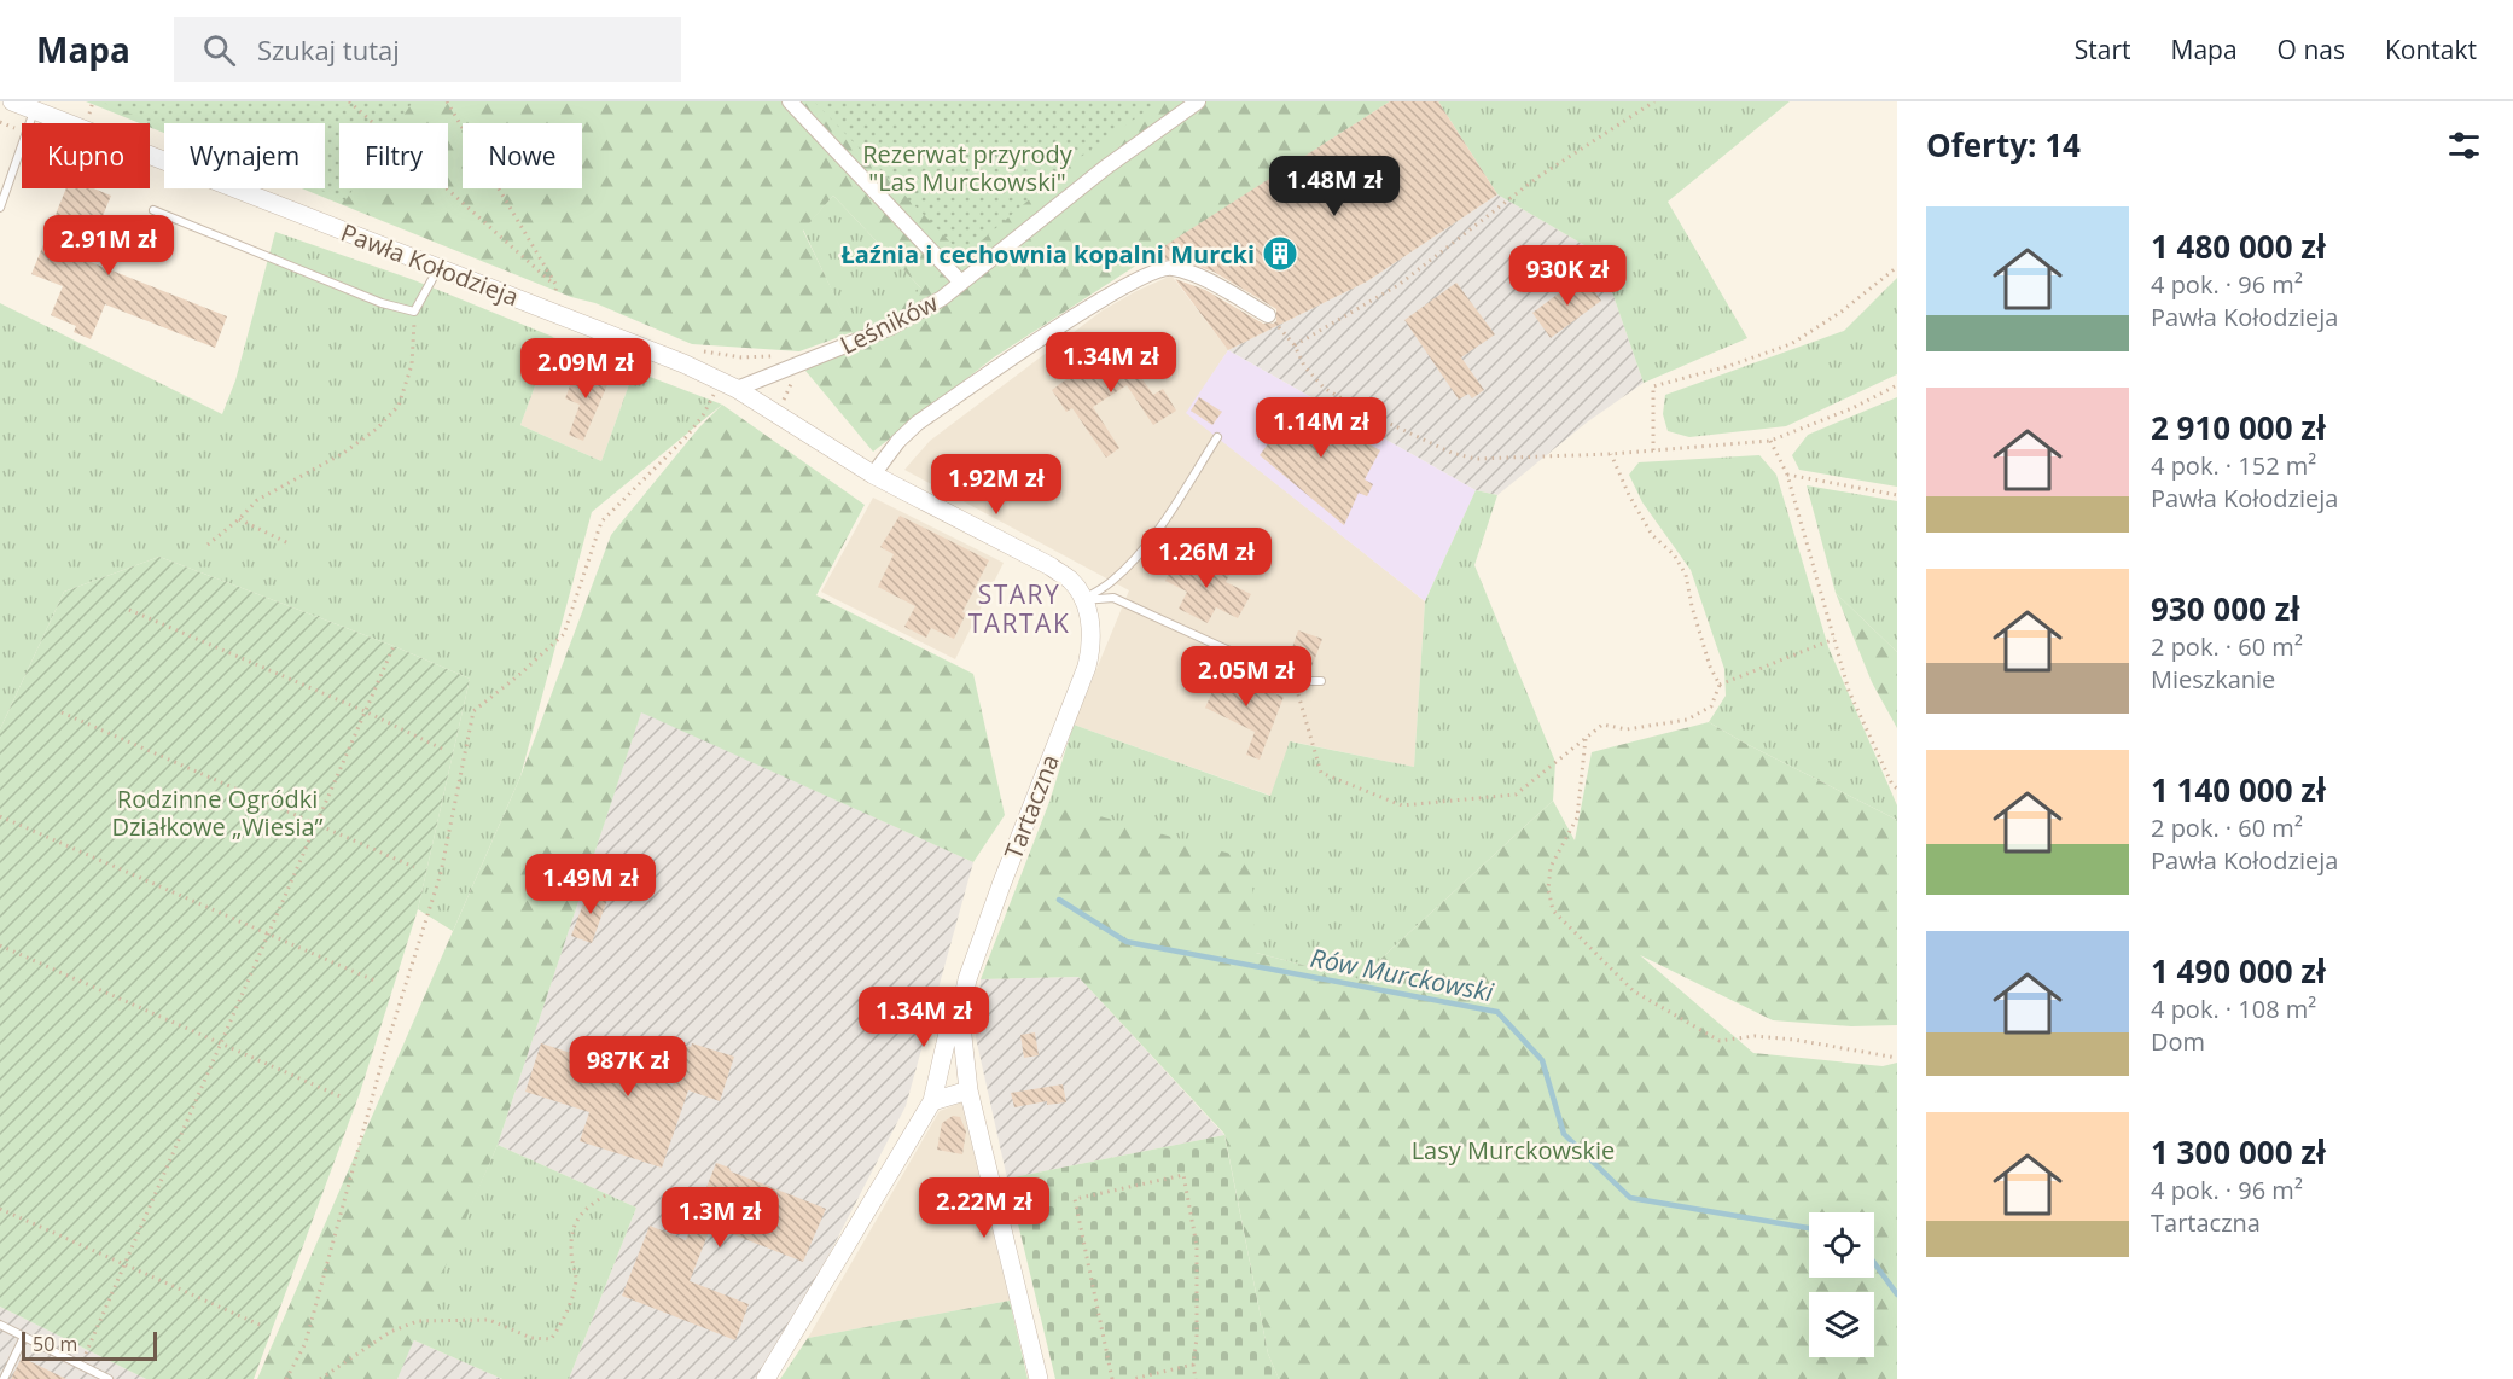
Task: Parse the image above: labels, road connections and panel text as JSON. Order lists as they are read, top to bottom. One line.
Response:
{"streets":{"street":["Pawła Kołodzieja","Leśników","Tartaczna"]},"crossings":[["Pawła Kołodzieja","Leśników"],["Pawła Kołodzieja","Tartaczna"]],"districts":["STARY TARTAK"],"water":["Rów Murckowski"],"parks":["Rezerwat przyrody \"Las Murckowski\"","Rodzinne Ogródki Działkowe „Wiesia”","Lasy Murckowskie"],"places":{"building":["Łaźnia i cechownia kopalni Murcki"]},"scale_bar":"50 m","page":{"header":"Mapa","search":"Szukaj tutaj","nav":["Start","Mapa","O nas","Kontakt"],"heading":"Oferty: 14","chip":["Kupno","Wynajem","Filtry","Nowe"],"price":["1.48M zł","2.91M zł","930K zł","1.34M zł","2.09M zł","1.14M zł","1.92M zł","1.26M zł","2.05M zł","1.49M zł","1.34M zł","987K zł","2.22M zł","1.3M zł"],"list":[{"name":"1 480 000 zł","note":"4 pok. · 96 m² · Pawła Kołodzieja"},{"name":"2 910 000 zł","note":"4 pok. · 152 m² · Pawła Kołodzieja"},{"name":"930 000 zł","note":"2 pok. · 60 m² · Mieszkanie"},{"name":"1 140 000 zł","note":"2 pok. · 60 m² · Pawła Kołodzieja"},{"name":"1 490 000 zł","note":"4 pok. · 108 m² · Dom"},{"name":"1 300 000 zł","note":"4 pok. · 96 m² · Tartaczna"}],"scale":"50 m"}}
